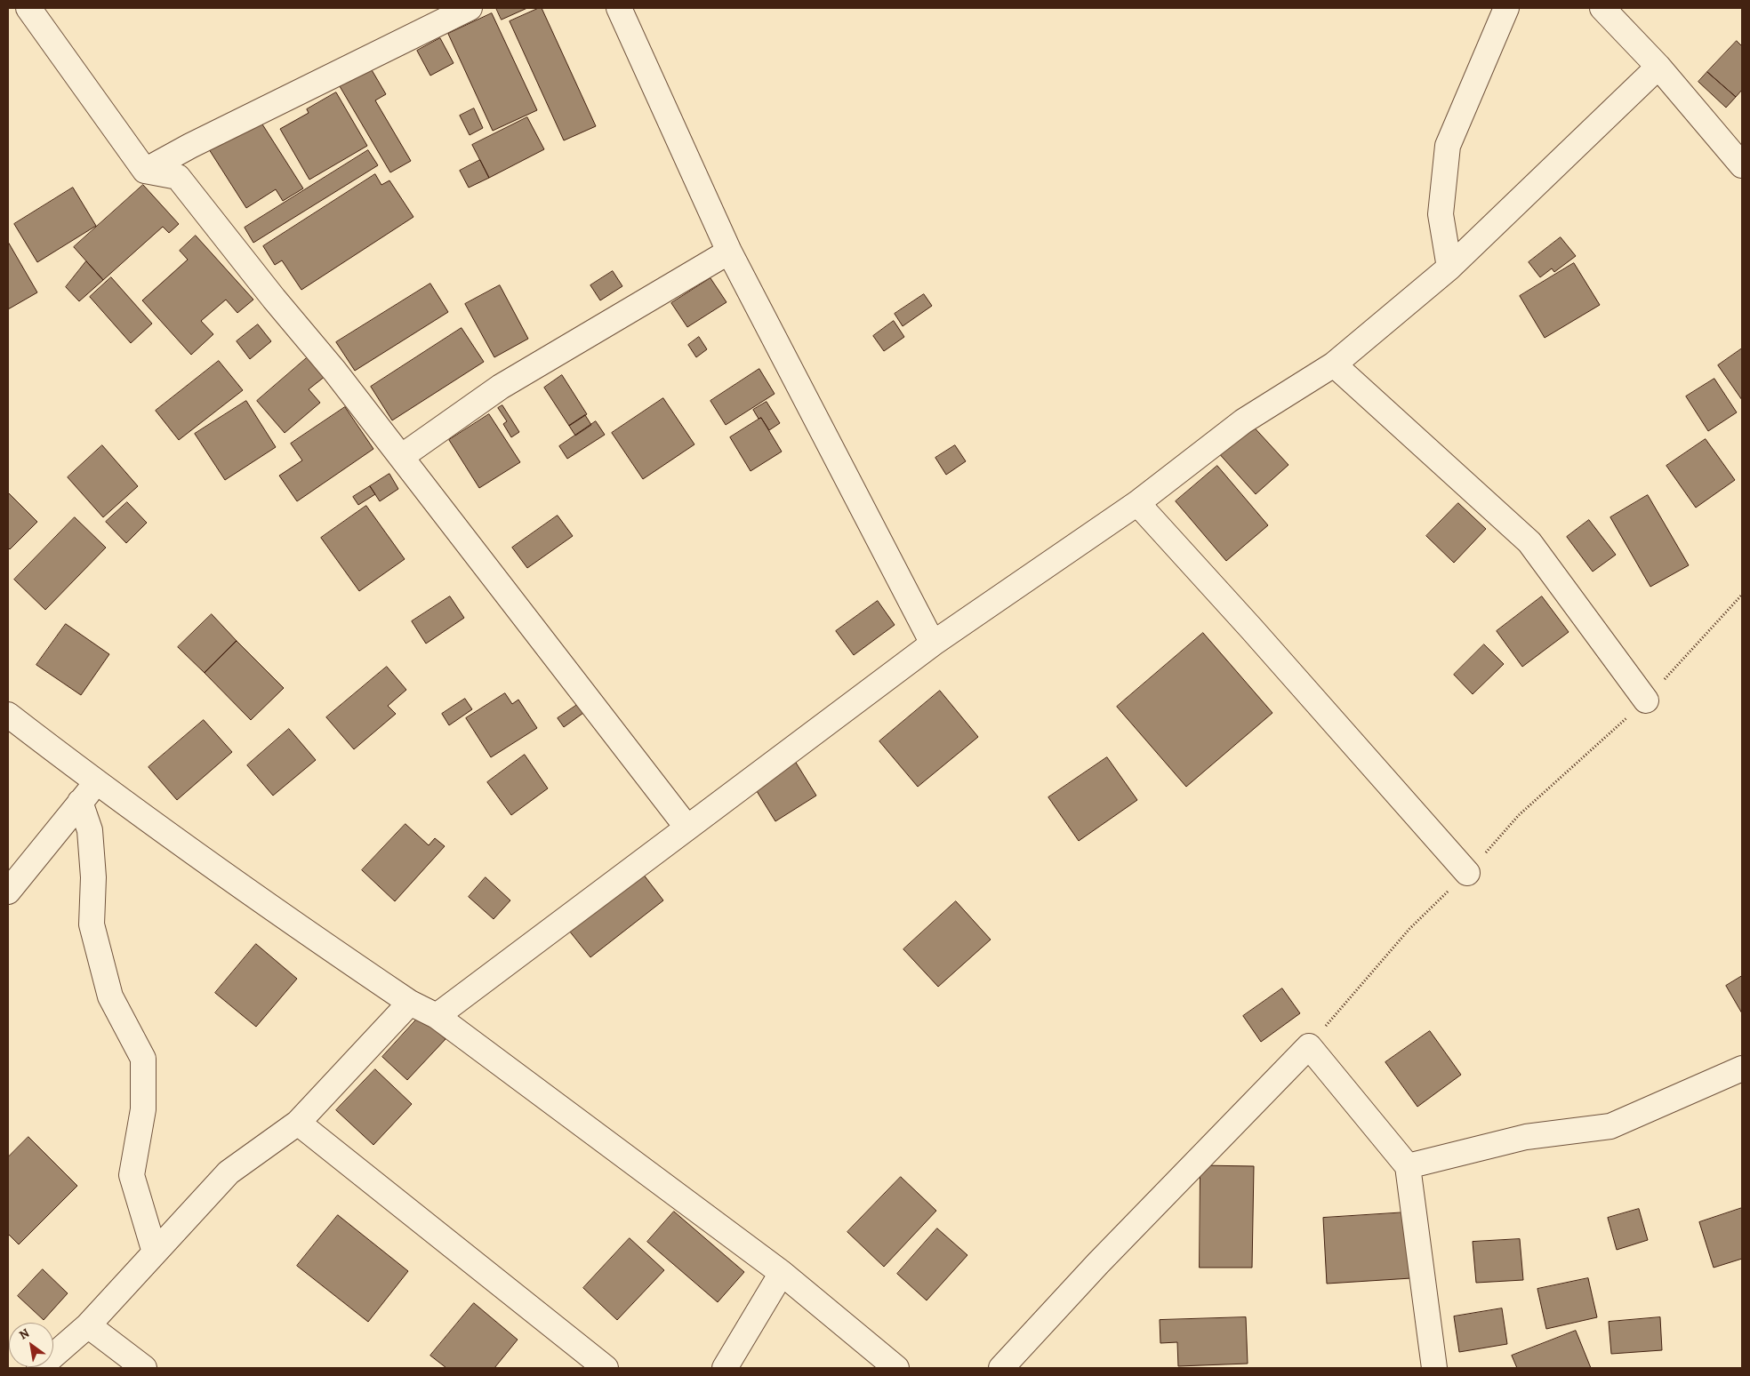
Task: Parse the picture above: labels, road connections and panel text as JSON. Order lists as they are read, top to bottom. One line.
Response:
{"north":"top left"}
